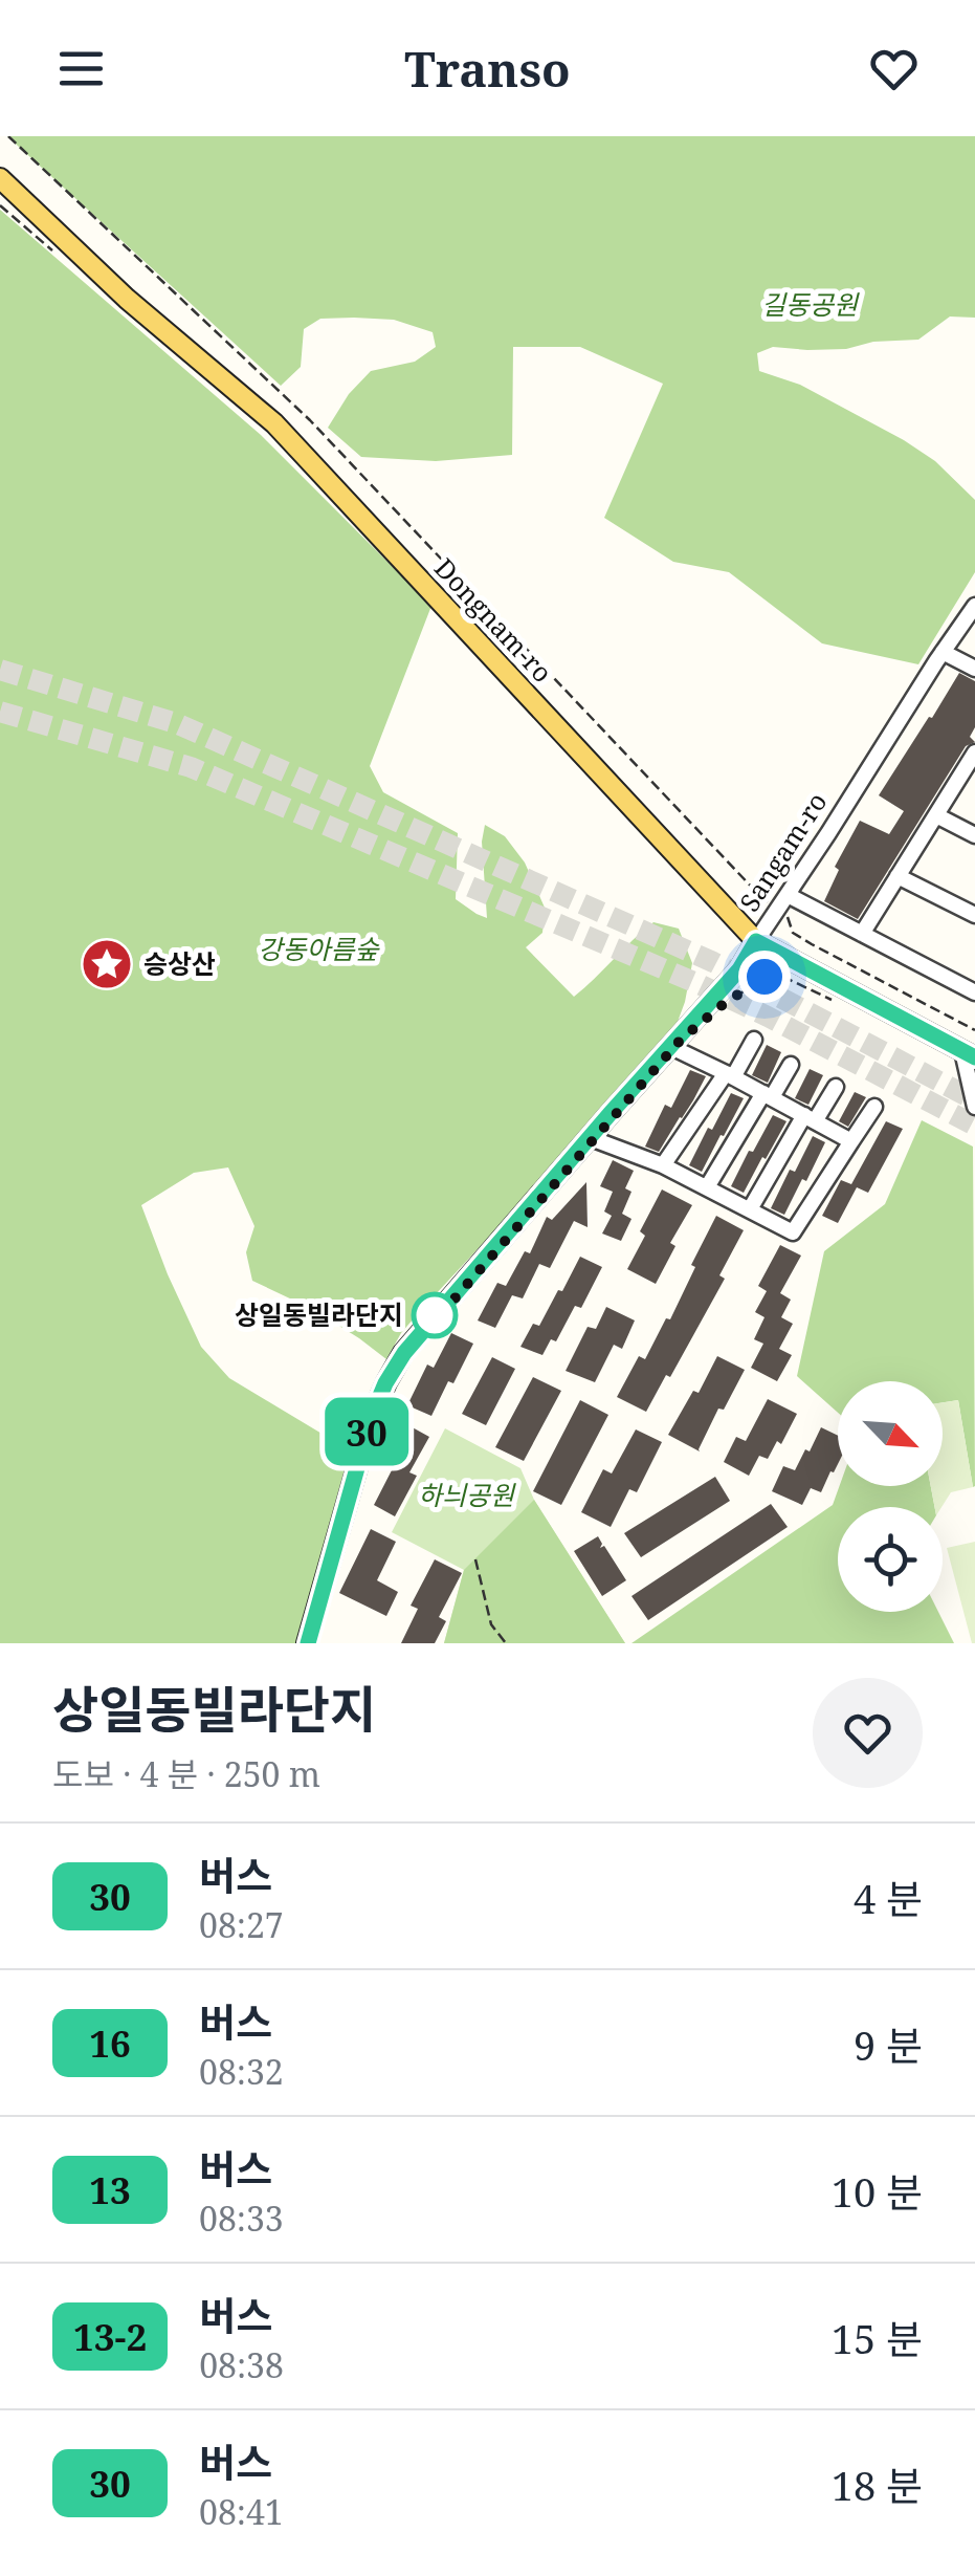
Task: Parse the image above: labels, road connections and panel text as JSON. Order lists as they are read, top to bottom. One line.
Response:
{"streets":{"main road":["Dongnam-ro","Sangam-ro"]},"crossings":[["Dongnam-ro","Sangam-ro"]],"parks":["길동공원","강동아름숲","하늬공원"],"places":{"place":["승상산"],"other":["상일동빌라단지"]},"lines":["bus line 30"],"north":"bottom right","page":{"header":"Transo","on_map":"30","heading":["상일동빌라단지","도보 · 4 분 · 250 m"],"list":[{"mark":"30","name":"버스","note":"08:27","value":"4 분"},{"mark":"16","name":"버스","note":"08:32","value":"9 분"},{"mark":"13","name":"버스","note":"08:33","value":"10 분"},{"mark":"13-2","name":"버스","note":"08:38","value":"15 분"},{"mark":"30","name":"버스","note":"08:41","value":"18 분"}]}}
